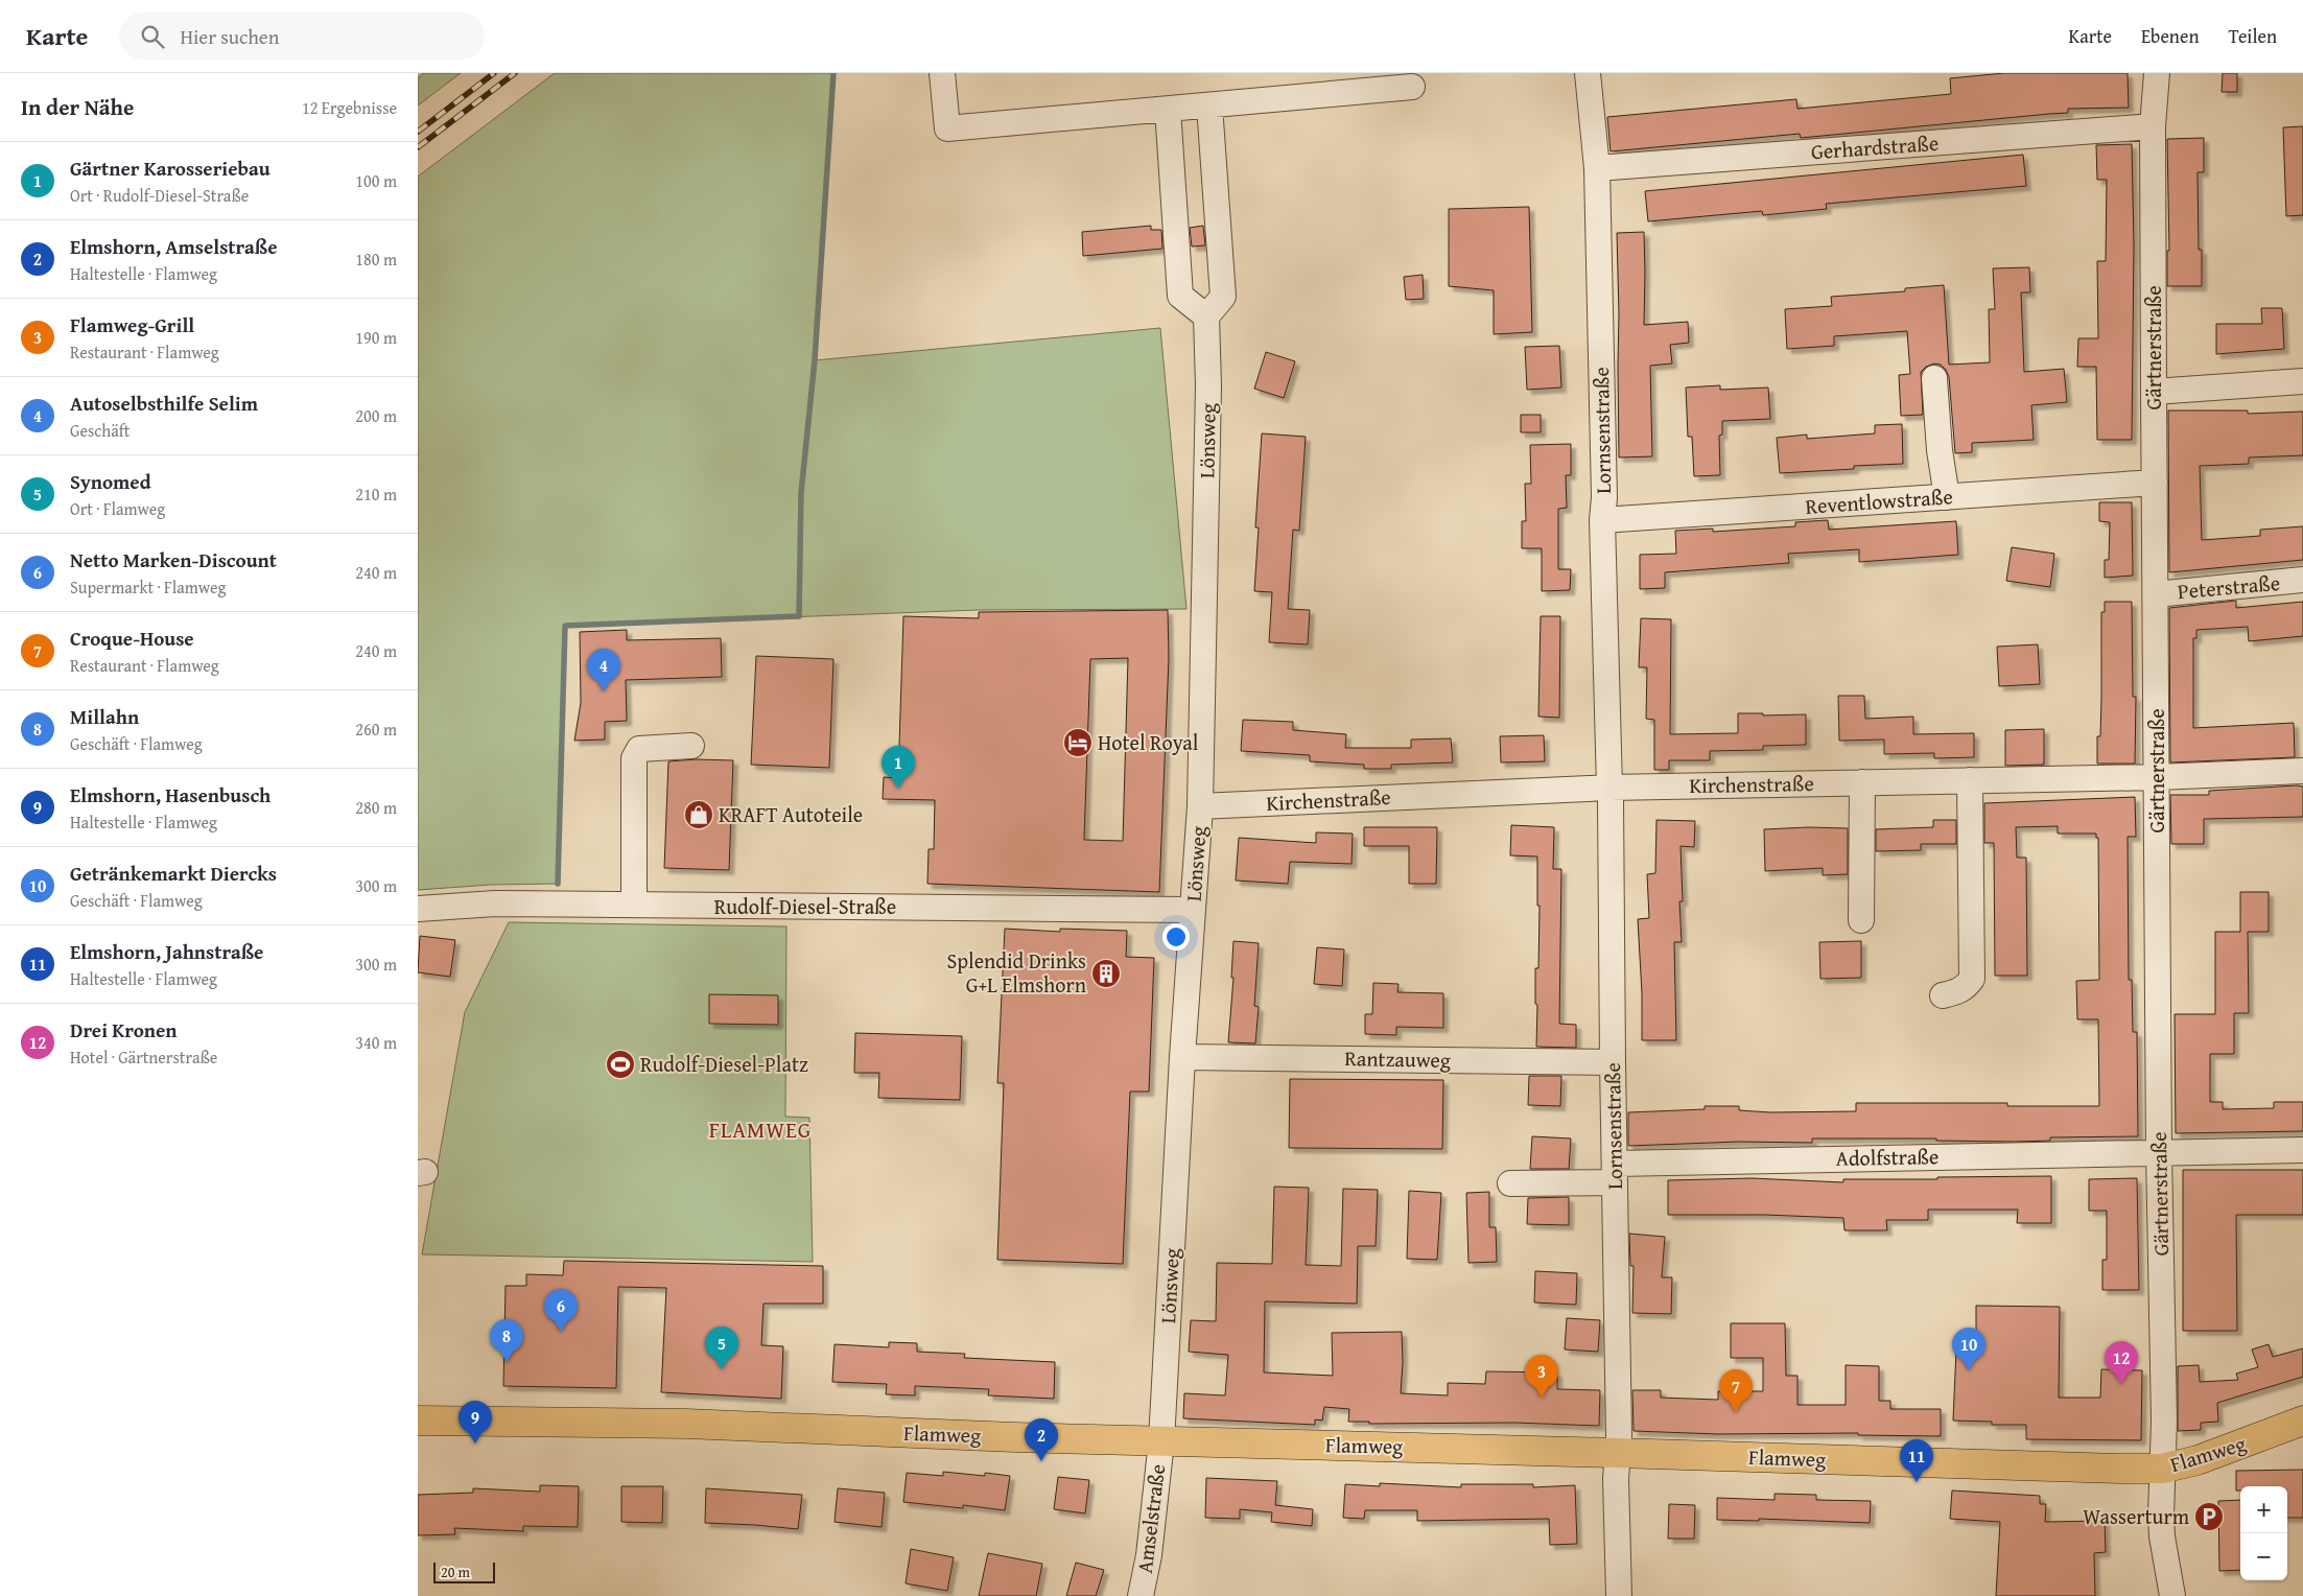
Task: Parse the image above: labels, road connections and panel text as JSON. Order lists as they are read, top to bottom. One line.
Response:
{"streets":{"main road":["Flamweg"],"street":["Gerhardstraße","Gärtnerstraße","Lornsenstraße","Lönsweg","Reventlowstraße","Peterstraße","Kirchenstraße","Rudolf-Diesel-Straße","Rantzauweg","Adolfstraße","Amselstraße"]},"crossings":[["Gerhardstraße","Gärtnerstraße"],["Gerhardstraße","Lornsenstraße"],["Gärtnerstraße","Reventlowstraße"],["Gärtnerstraße","Peterstraße"],["Gärtnerstraße","Kirchenstraße"],["Gärtnerstraße","Adolfstraße"],["Gärtnerstraße","Flamweg"],["Lornsenstraße","Reventlowstraße"],["Lornsenstraße","Kirchenstraße"],["Lornsenstraße","Rantzauweg"],["Lornsenstraße","Adolfstraße"],["Lornsenstraße","Flamweg"],["Lönsweg","Kirchenstraße"],["Lönsweg","Rudolf-Diesel-Straße"],["Lönsweg","Rantzauweg"],["Lönsweg","Flamweg"],["Lönsweg","Amselstraße"],["Flamweg","Amselstraße"]],"districts":["FLAMWEG"],"places":{"hotel":["Hotel Royal"],"shop":["KRAFT Autoteile"],"building":["Splendid Drinks G+L Elmshorn"],"sports":["Rudolf-Diesel-Platz"],"parking":["Wasserturm"]},"scale_bar":"20 m","page":{"header":"Karte","search":"Hier suchen","nav":["Karte","Ebenen","Teilen"],"heading":["In der Nähe","12 Ergebnisse"],"list":[{"mark":"1","name":"Gärtner Karosseriebau","note":"Ort · Rudolf-Diesel-Straße","value":"100 m"},{"mark":"2","name":"Elmshorn, Amselstraße","note":"Haltestelle · Flamweg","value":"180 m"},{"mark":"3","name":"Flamweg-Grill","note":"Restaurant · Flamweg","value":"190 m"},{"mark":"4","name":"Autoselbsthilfe Selim","note":"Geschäft","value":"200 m"},{"mark":"5","name":"Synomed","note":"Ort · Flamweg","value":"210 m"},{"mark":"6","name":"Netto Marken-Discount","note":"Supermarkt · Flamweg","value":"240 m"},{"mark":"7","name":"Croque-House","note":"Restaurant · Flamweg","value":"240 m"},{"mark":"8","name":"Millahn","note":"Geschäft · Flamweg","value":"260 m"},{"mark":"9","name":"Elmshorn, Hasenbusch","note":"Haltestelle · Flamweg","value":"280 m"},{"mark":"10","name":"Getränkemarkt Diercks","note":"Geschäft · Flamweg","value":"300 m"},{"mark":"11","name":"Elmshorn, Jahnstraße","note":"Haltestelle · Flamweg","value":"300 m"},{"mark":"12","name":"Drei Kronen","note":"Hotel · Gärtnerstraße","value":"340 m"}],"pins":["4","1","6","8","5","10","12","3","7","9","2","11"],"map_buttons":["+","−"],"scale":"20 m"}}
